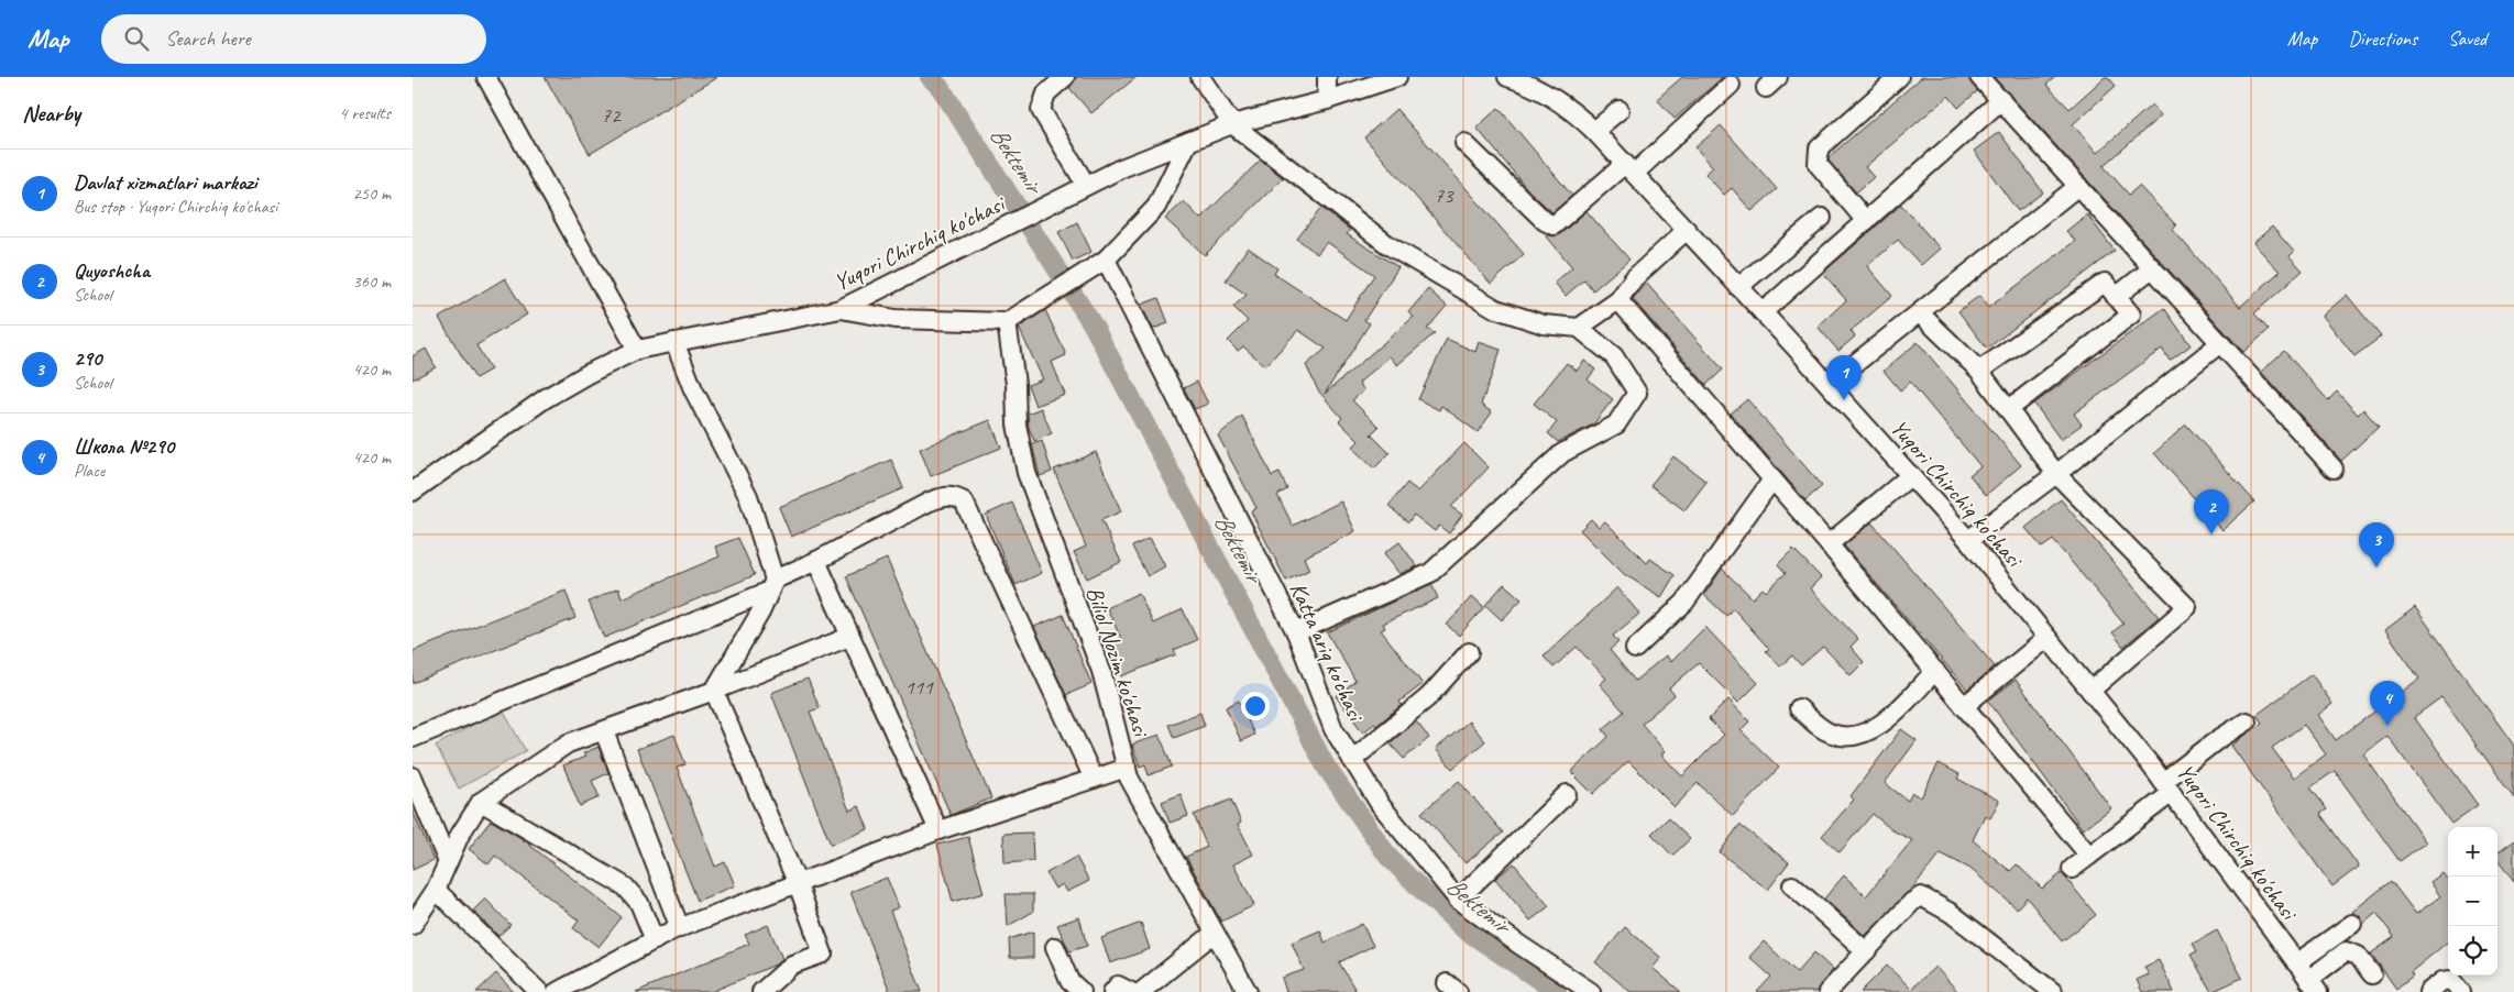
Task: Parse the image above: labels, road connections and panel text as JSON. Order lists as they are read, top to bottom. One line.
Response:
{"streets":{"street":["Yuqori Chirchiq ko'chasi","Katta ariq ko'chasi","Biliol Nozim ko'chasi"]},"water":["Bektemir"],"house_numbers":["72","73","111"],"page":{"header":"Map","search":"Search here","nav":["Map","Directions","Saved"],"heading":["Nearby","4 results"],"list":[{"mark":"1","name":"Davlat xizmatlari markazi","note":"Bus stop · Yuqori Chirchiq ko'chasi","value":"250 m"},{"mark":"2","name":"Quyoshcha","note":"School","value":"360 m"},{"mark":"3","name":"290","note":"School","value":"420 m"},{"mark":"4","name":"Школа №290","note":"Place","value":"420 m"}],"pins":["1","2","3","4"],"map_buttons":["+","−"]}}
